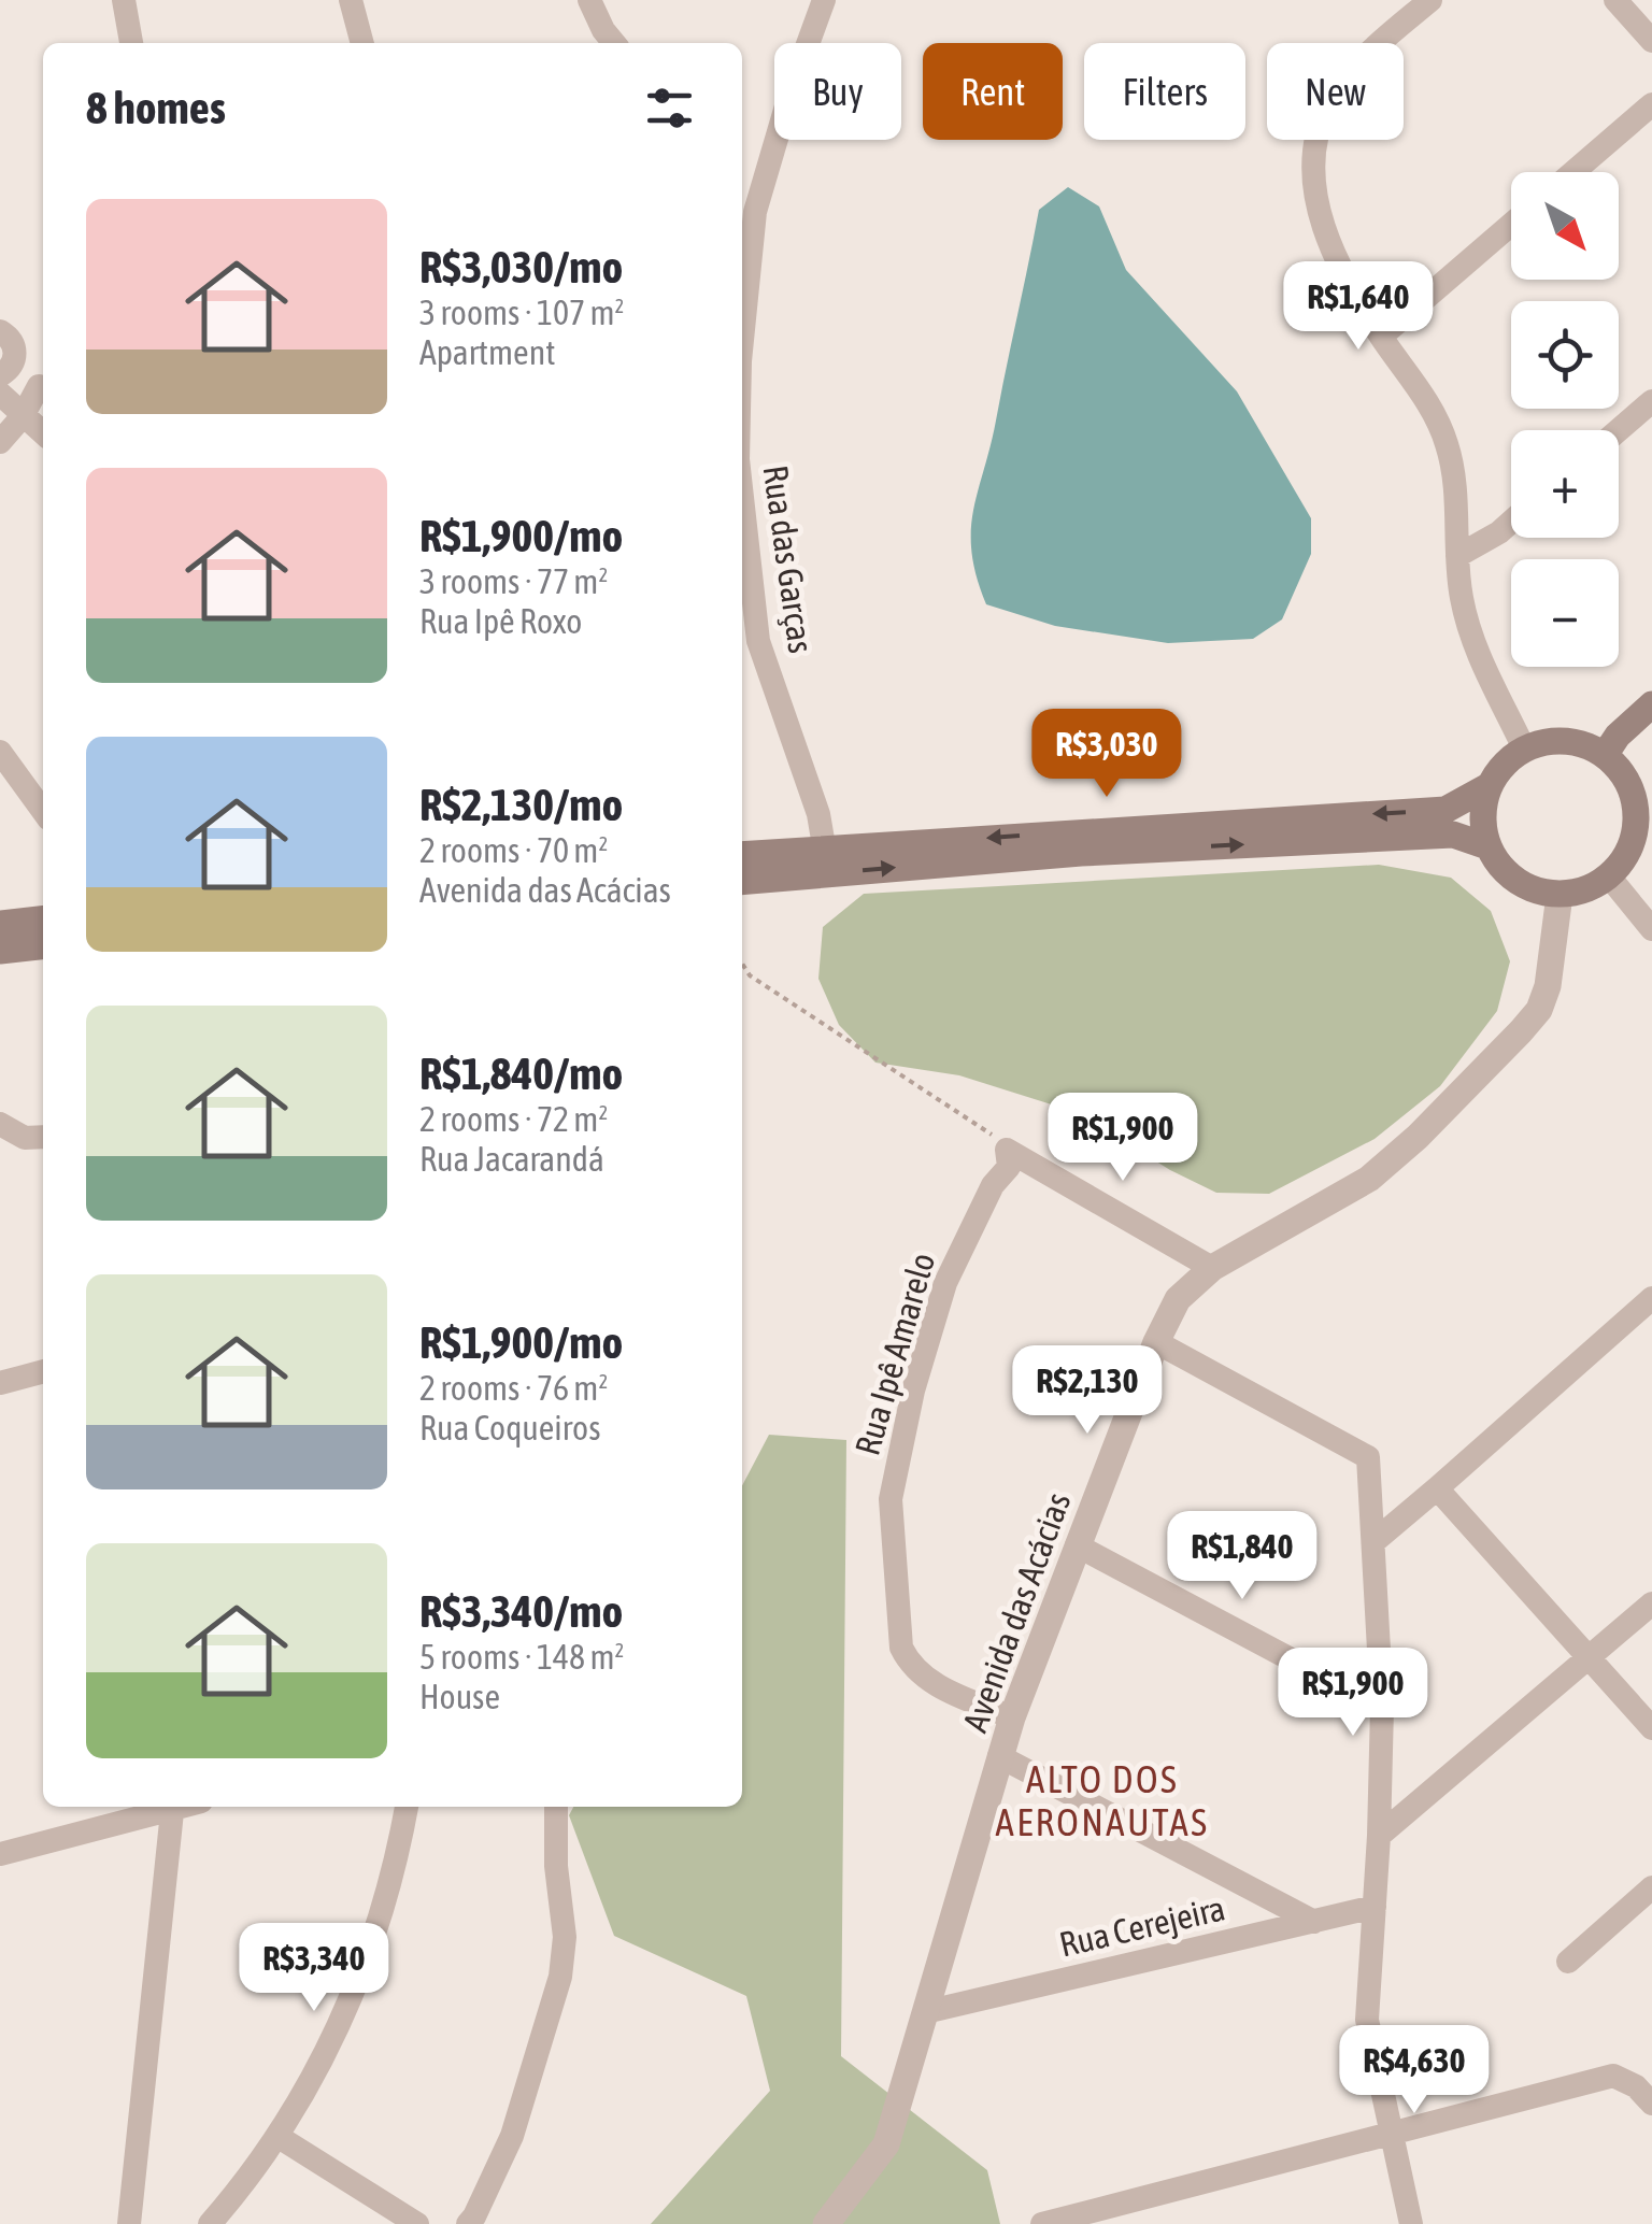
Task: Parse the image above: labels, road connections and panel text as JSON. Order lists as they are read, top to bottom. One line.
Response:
{"streets":{"street":["Rua das Garças","Rua Ipê Amarelo","Avenida das Acácias","Rua Cerejeira"]},"crossings":[["Rua Ipê Amarelo","Avenida das Acácias"],["Avenida das Acácias","Rua Cerejeira"]],"districts":["ALTO DOS AERONAUTAS"],"north":"bottom right","page":{"chip":["Buy","Rent","Filters","New"],"heading":"8 homes","map_buttons":["+","−"],"list":[{"name":"R$3,030/mo","note":"3 rooms · 107 m² · Apartment"},{"name":"R$1,900/mo","note":"3 rooms · 77 m² · Rua Ipê Roxo"},{"name":"R$2,130/mo","note":"2 rooms · 70 m² · Avenida das Acácias"},{"name":"R$1,840/mo","note":"2 rooms · 72 m² · Rua Jacarandá"},{"name":"R$1,900/mo","note":"2 rooms · 76 m² · Rua Coqueiros"},{"name":"R$3,340/mo","note":"5 rooms · 148 m² · House"}],"price":["R$1,640","R$3,030","R$1,900","R$2,130","R$1,840","R$1,900","R$3,340","R$4,630"]}}
